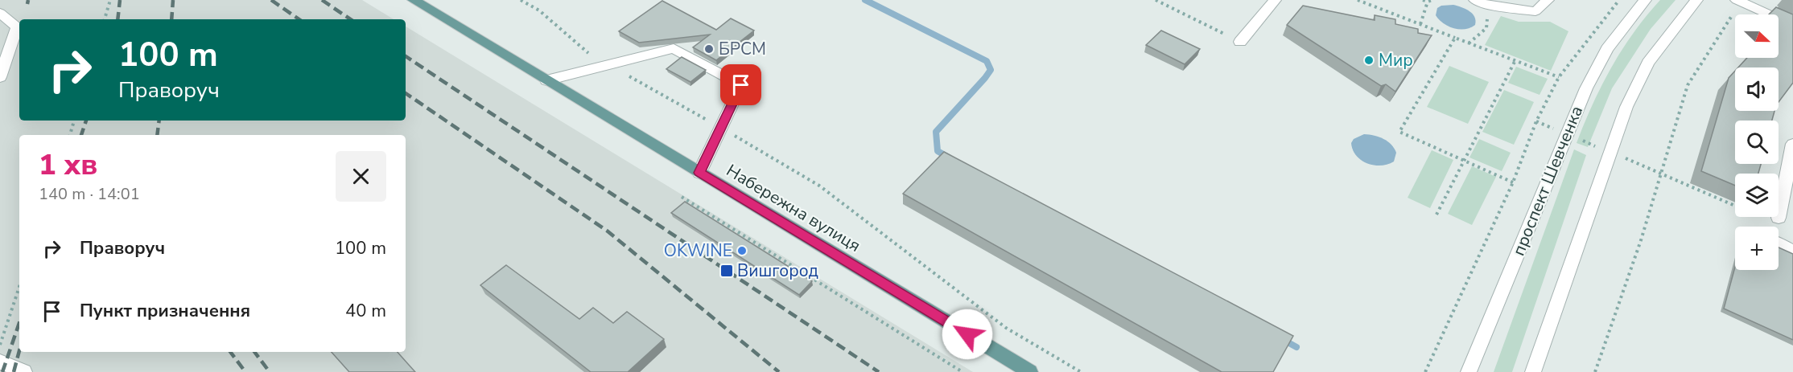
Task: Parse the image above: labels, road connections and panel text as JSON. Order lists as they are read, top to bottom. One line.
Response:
{"streets":{"main road":["Набережна вулиця"],"street":["проспект Шевченка"]},"places":{"other":["БРСМ","Мир","OKWINE"],"transit":["Вишгород"]},"north":"right","page":{"map_buttons":"+","turn":["100 m","Праворуч"],"heading":["1 хв","140 m · 14:01"],"list":[{"name":"Праворуч","value":"100 m"},{"name":"Пункт призначення","value":"40 m"}]}}
